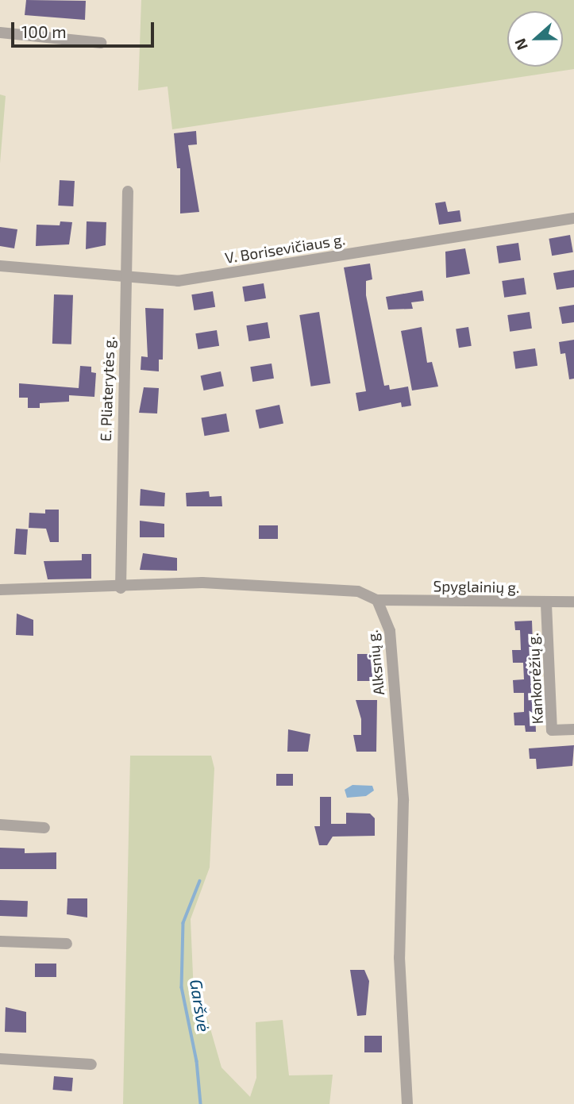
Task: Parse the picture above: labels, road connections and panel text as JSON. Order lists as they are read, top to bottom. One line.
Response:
{"streets":{"street":["V. Borisevičiaus g.","E. Pliaterytės g.","Spyglainių g.","Alksnių g.","Kankorėžių g."]},"crossings":[["V. Borisevičiaus g.","E. Pliaterytės g."],["Spyglainių g.","Alksnių g."],["Spyglainių g.","Kankorėžių g."]],"water":["Garšvė"],"scale_bar":"100 m","north":"left"}
